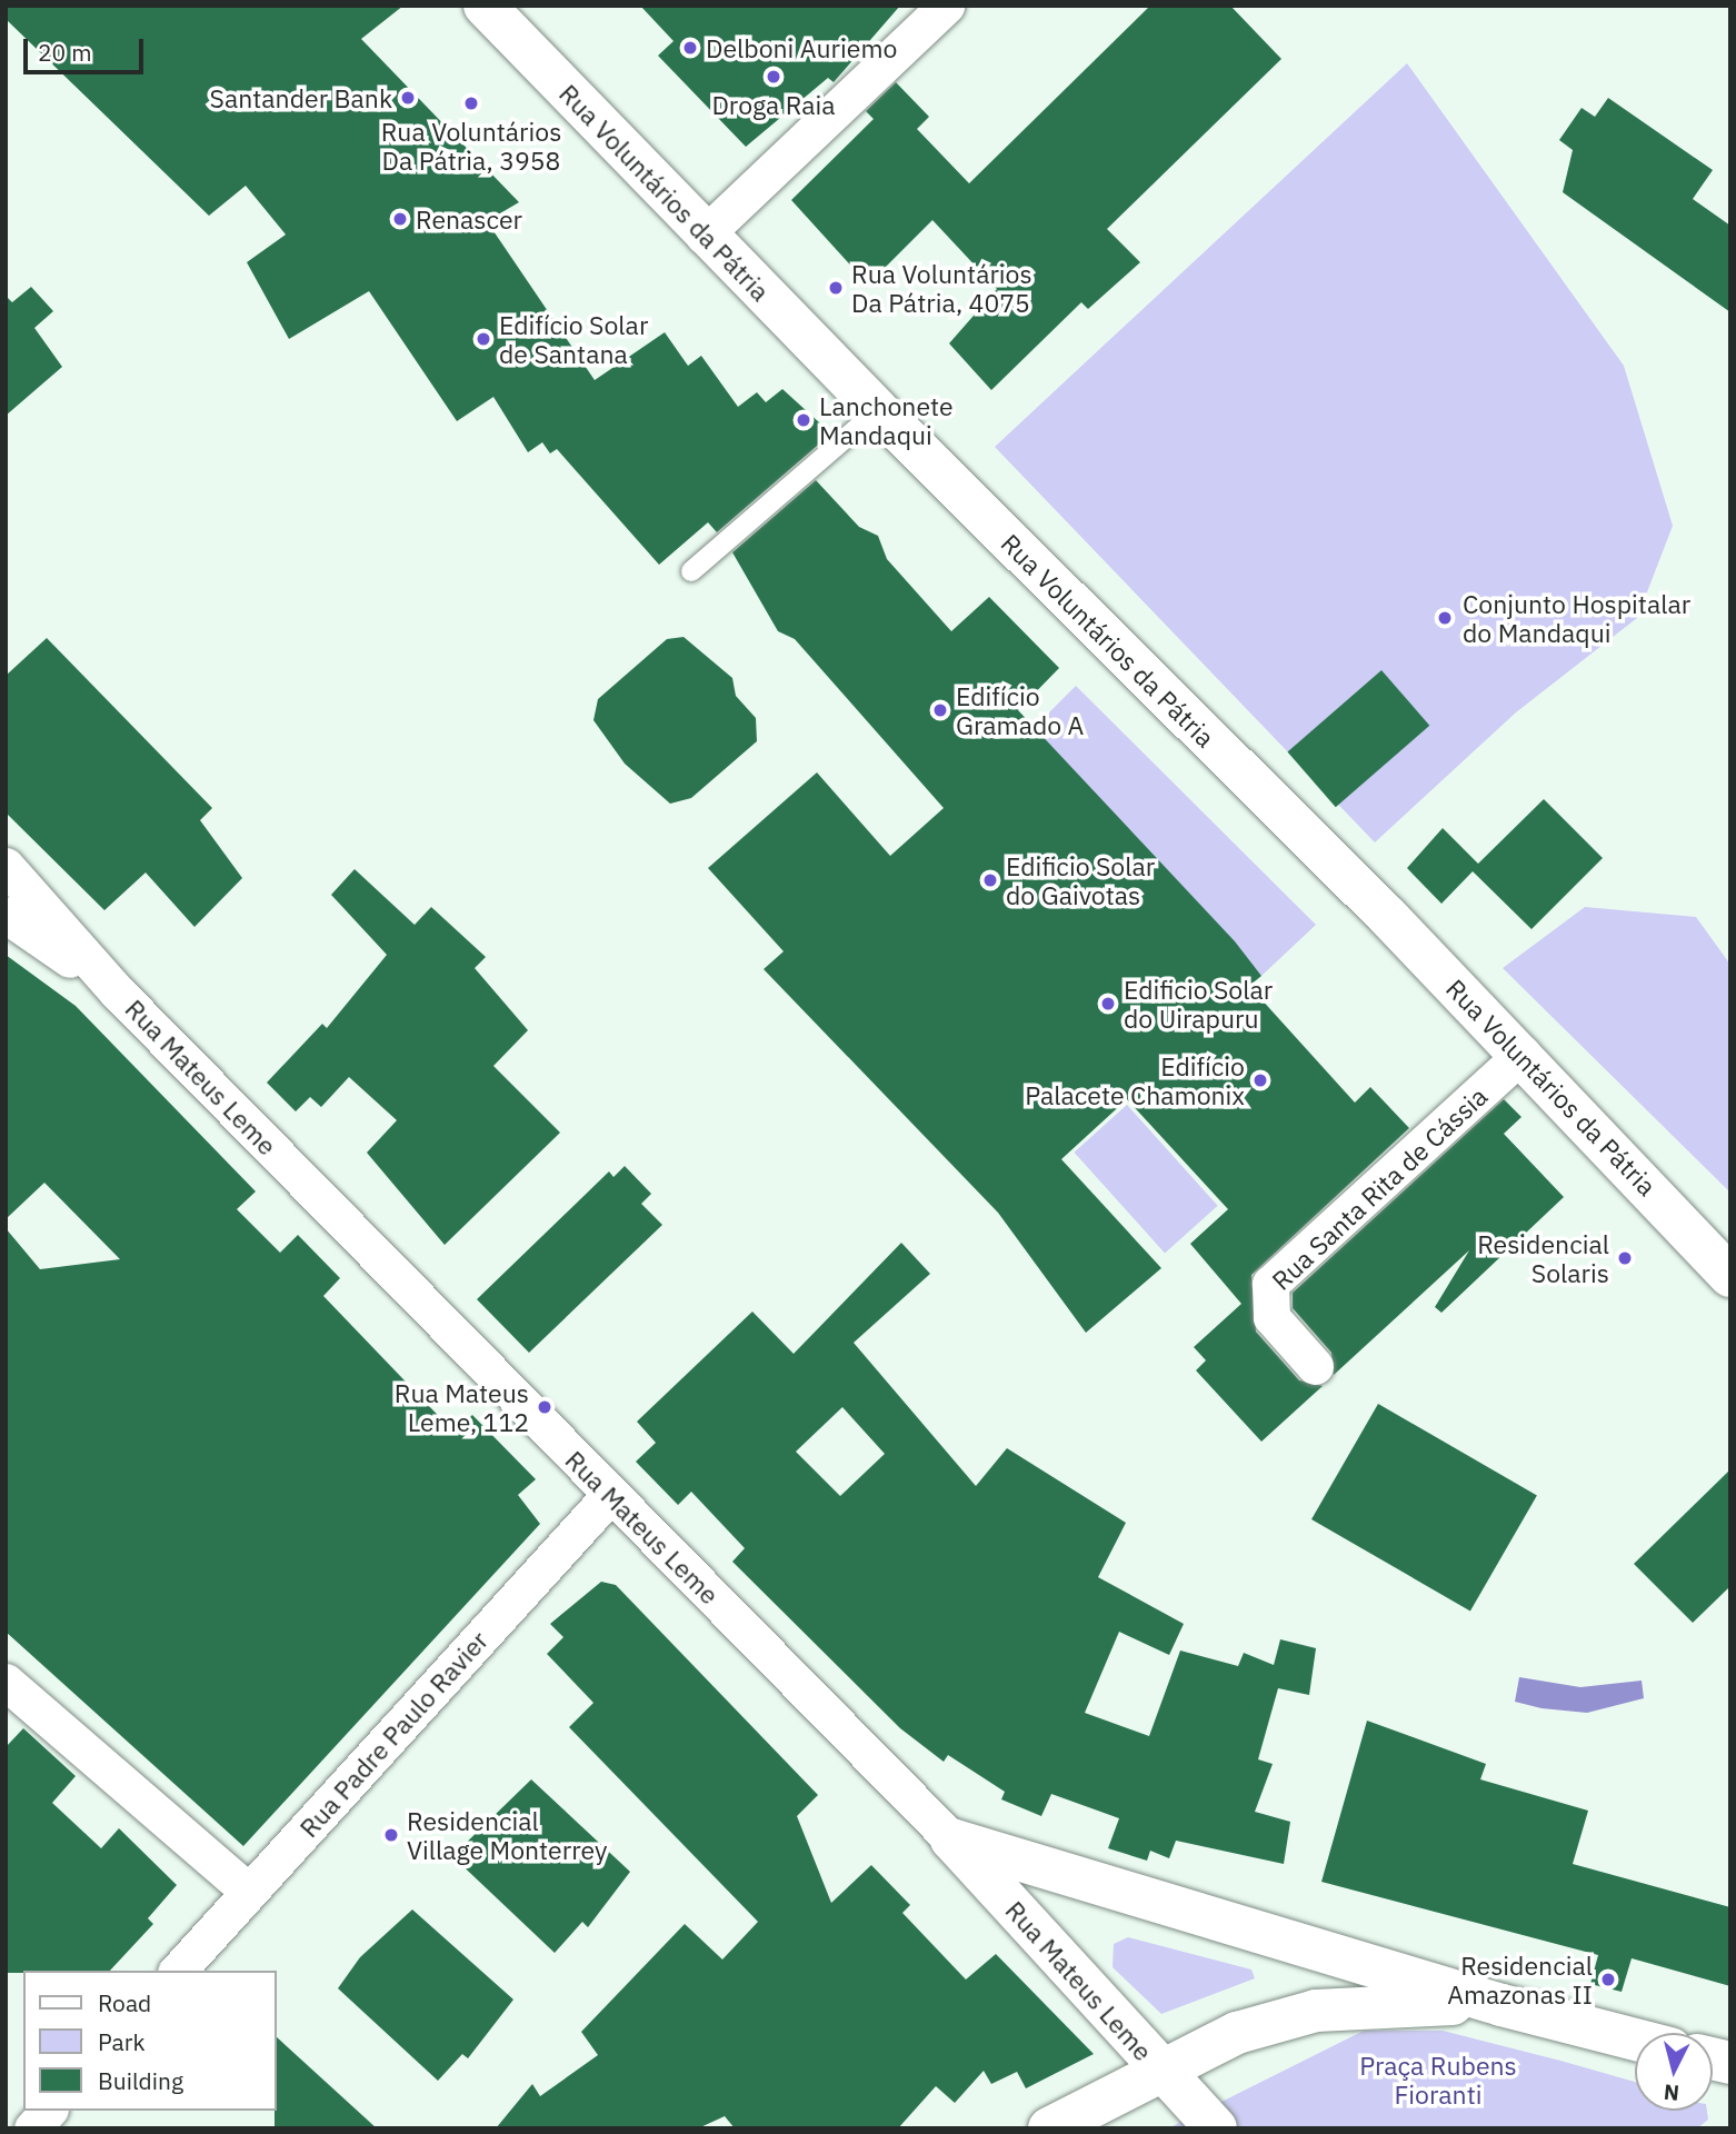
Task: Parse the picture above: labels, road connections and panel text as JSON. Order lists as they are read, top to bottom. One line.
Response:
{"streets":{"main road":["Rua Voluntários da Pátria","Rua Mateus Leme"],"street":["Rua Santa Rita de Cássia","Rua Padre Paulo Ravier"]},"crossings":[["Rua Voluntários da Pátria","Rua Santa Rita de Cássia"],["Rua Mateus Leme","Rua Padre Paulo Ravier"]],"parks":["Praça Rubens Fioranti"],"places":["Delboni Auriemo","Droga Raia","Santander Bank","Rua Voluntários Da Pátria, 3958","Renascer","Rua Voluntários Da Pátria, 4075","Edifício Solar de Santana","Lanchonete Mandaqui","Conjunto Hospitalar do Mandaqui","Edifício Gramado A","Edificio Solar do Gaivotas","Edificio Solar do Uirapuru","Edifício Palacete Chamonix","Residencial Solaris","Rua Mateus Leme, 112","Residencial Village Monterrey","Residencial Amazonas II"],"legend":["Road","Park","Building"],"scale_bar":"20 m","north":"bottom"}
